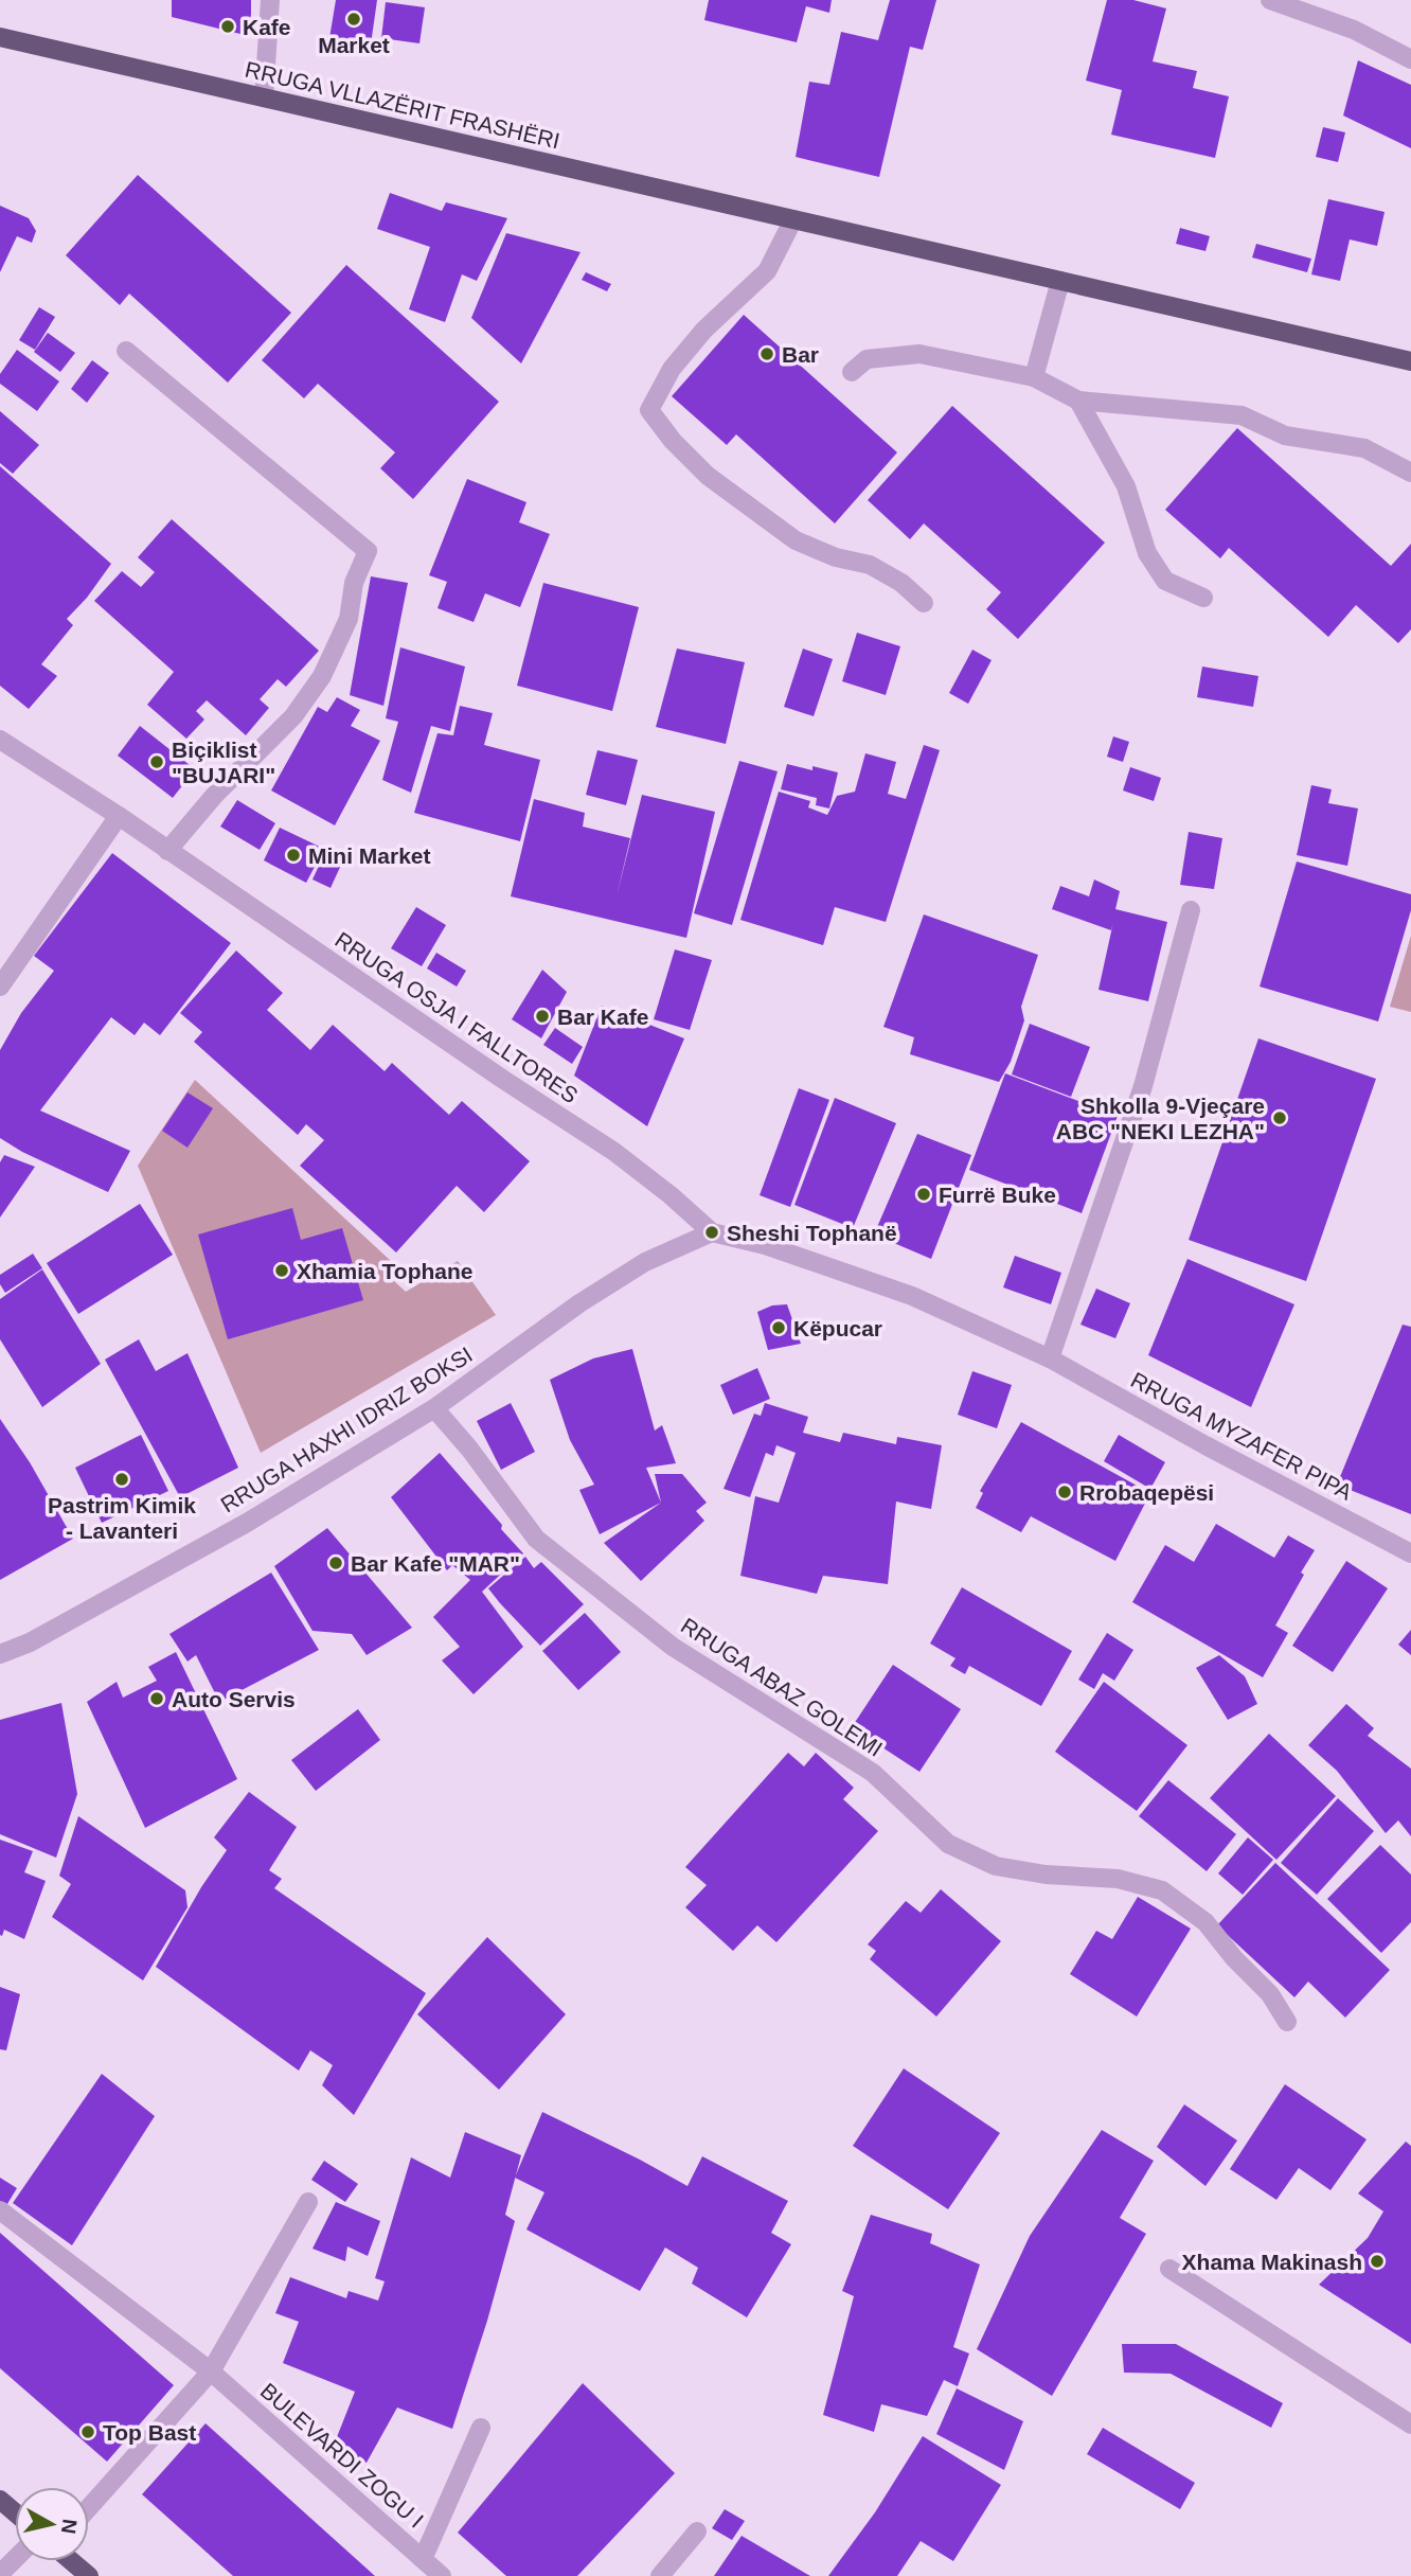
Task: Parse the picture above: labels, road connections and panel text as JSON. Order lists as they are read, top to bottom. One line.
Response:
{"streets":{"main road":["RRUGA VLLAZËRIT FRASHËRI"],"street":["RRUGA OSJA I FALLTORES","RRUGA HAXHI IDRIZ BOKSI","RRUGA MYZAFER PIPA","RRUGA ABAZ GOLEMI","BULEVARDI ZOGU I"]},"crossings":[["RRUGA OSJA I FALLTORES","RRUGA HAXHI IDRIZ BOKSI"],["RRUGA OSJA I FALLTORES","RRUGA MYZAFER PIPA"],["RRUGA HAXHI IDRIZ BOKSI","RRUGA MYZAFER PIPA"],["RRUGA HAXHI IDRIZ BOKSI","RRUGA ABAZ GOLEMI"]],"places":["Market","Kafe","Bar","Biçiklist \"BUJARI\"","Mini Market","Bar Kafe","Shkolla 9-Vjeçare ABC \"NEKI LEZHA\"","Furrë Buke","Sheshi Tophanë","Xhamia Tophane","Këpucar","Pastrim Kimik - Lavanteri","Rrobaqepësi","Bar Kafe \"MAR\"","Auto Servis","Xhama Makinash","Top Bast"],"north":"right"}
